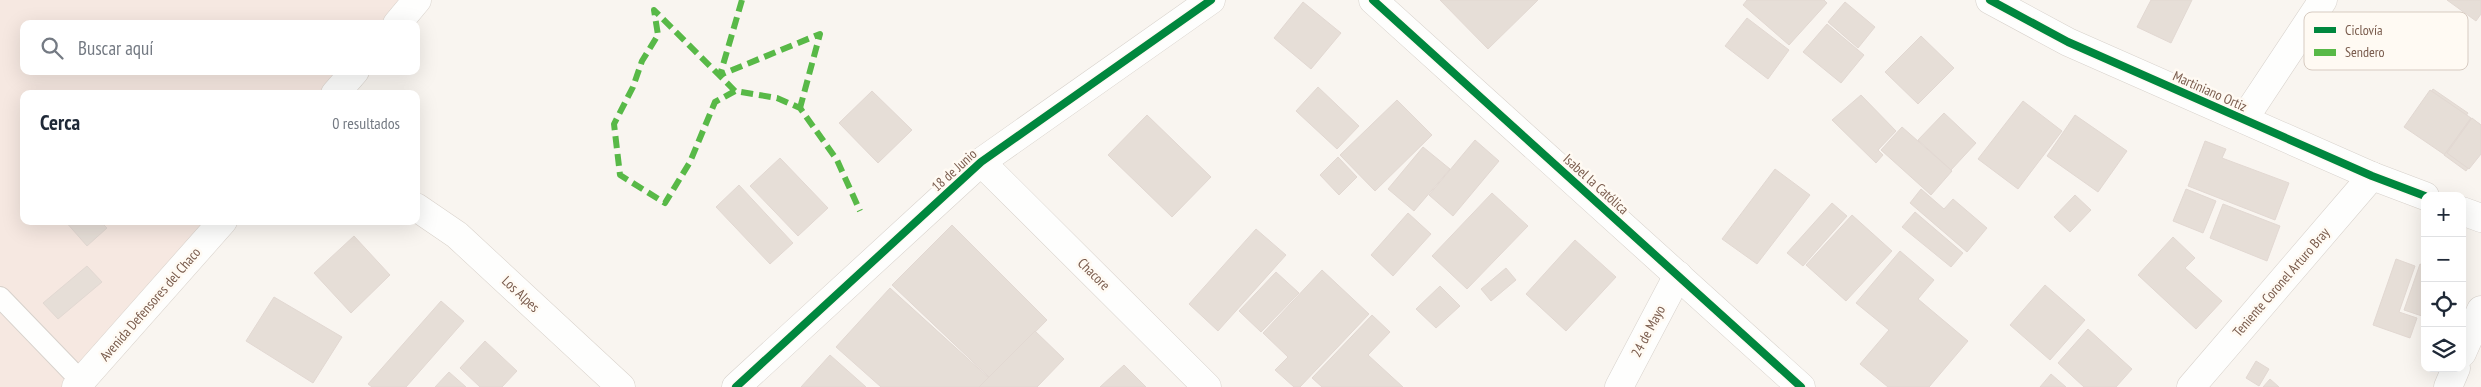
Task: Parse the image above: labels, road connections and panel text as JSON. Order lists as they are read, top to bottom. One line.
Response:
{"streets":{"street":["Martiniano Ortiz","18 de Junio","Isabel la Católica","Chacore","Teniente Coronel Arturo Bray","Los Alpes","Avenida Defensores del Chaco","24 de Mayo"]},"crossings":[["Martiniano Ortiz","Teniente Coronel Arturo Bray"],["18 de Junio","Chacore"],["Isabel la Católica","24 de Mayo"]],"legend":["Ciclovía","Sendero"],"page":{"search":"Buscar aquí","heading":["Cerca","0 resultados"],"map_buttons":["+","−"]}}
